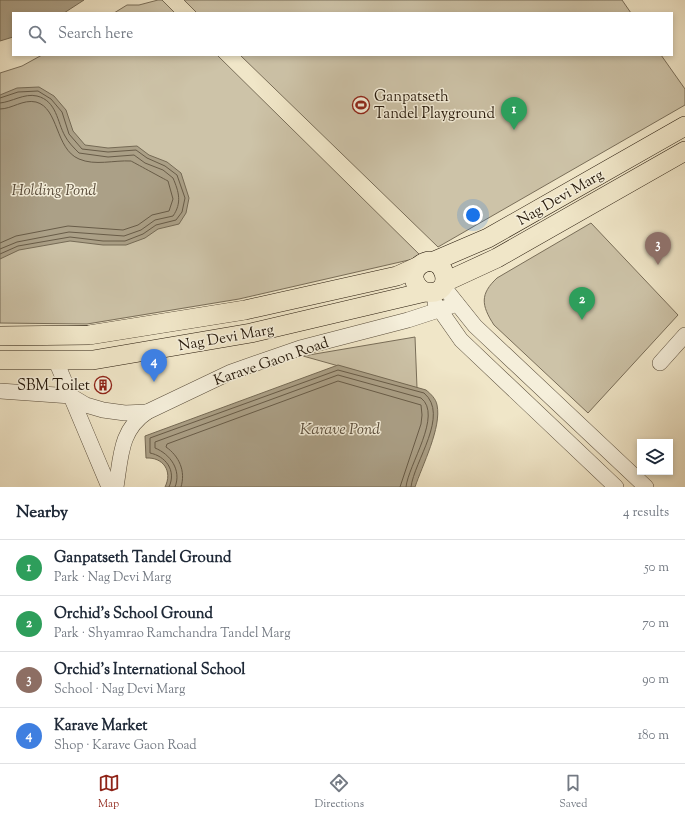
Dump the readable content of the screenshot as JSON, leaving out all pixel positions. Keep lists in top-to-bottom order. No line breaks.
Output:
{"streets":{"main road":["Nag Devi Marg"],"street":["Karave Gaon Road"]},"water":["Holding Pond","Karave Pond"],"places":{"sports":["Ganpatseth Tandel Playground"],"building":["SBM Toilet"]},"page":{"search":"Search here","pins":["1","3","2","4"],"heading":["Nearby","4 results"],"list":[{"mark":"1","name":"Ganpatseth Tandel Ground","note":"Park · Nag Devi Marg","value":"50 m"},{"mark":"2","name":"Orchid's School Ground","note":"Park · Shyamrao Ramchandra Tandel Marg","value":"70 m"},{"mark":"3","name":"Orchid's International School","note":"School · Nag Devi Marg","value":"90 m"},{"mark":"4","name":"Karave Market","note":"Shop · Karave Gaon Road","value":"180 m"}],"nav":["Map","Directions","Saved"]}}
